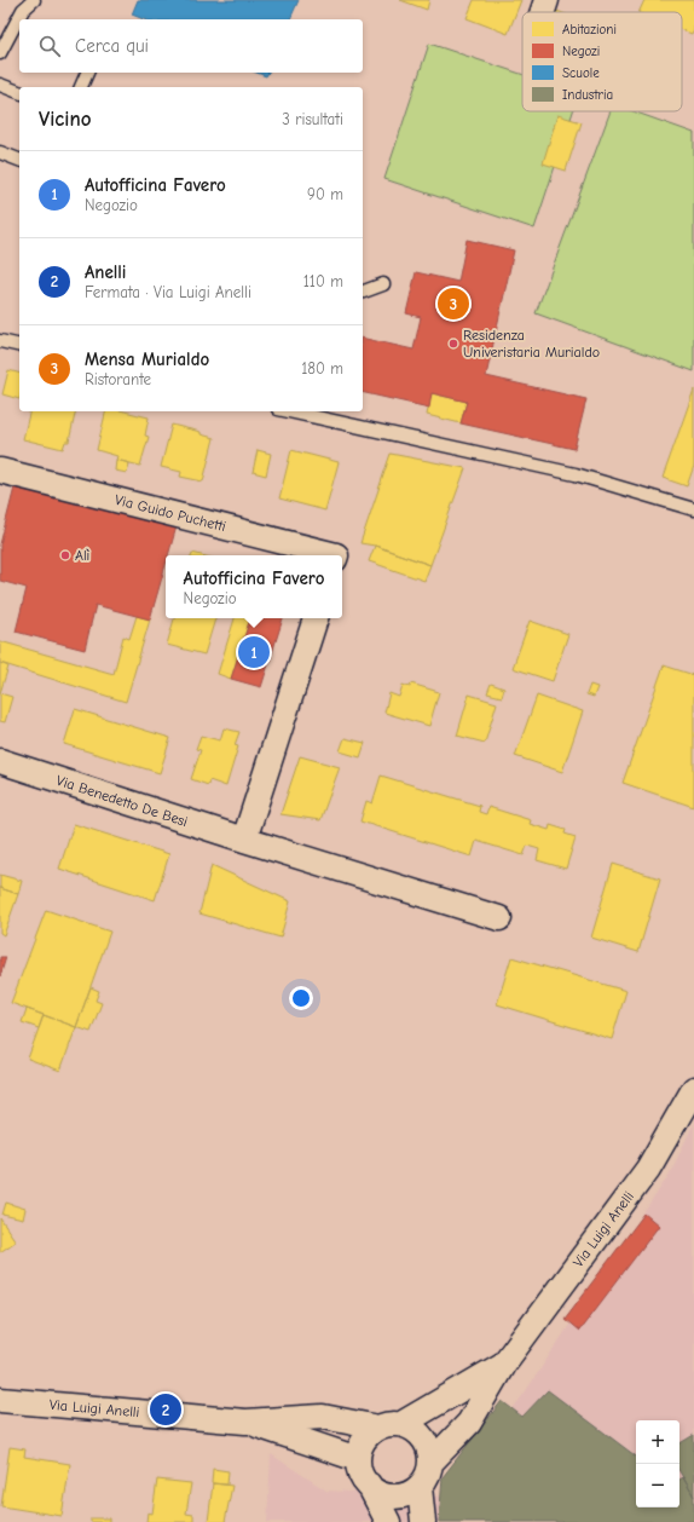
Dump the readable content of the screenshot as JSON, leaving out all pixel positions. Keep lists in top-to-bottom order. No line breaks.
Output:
{"streets":{"street":["Via Guido Puchetti","Via Benedetto De Besi","Via Luigi Anelli"]},"places":["Residenza Univeristaria Murialdo","Alì"],"legend":["Abitazioni","Negozi","Scuole","Industria"],"page":{"search":"Cerca qui","heading":["Vicino","3 risultati"],"list":[{"mark":"1","name":"Autofficina Favero","note":"Negozio","value":"90 m"},{"mark":"2","name":"Anelli","note":"Fermata · Via Luigi Anelli","value":"110 m"},{"mark":"3","name":"Mensa Murialdo","note":"Ristorante","value":"180 m"}],"pins":["3","1","2"],"popup":["Autofficina Favero","Negozio"],"map_buttons":["+","−"]}}
